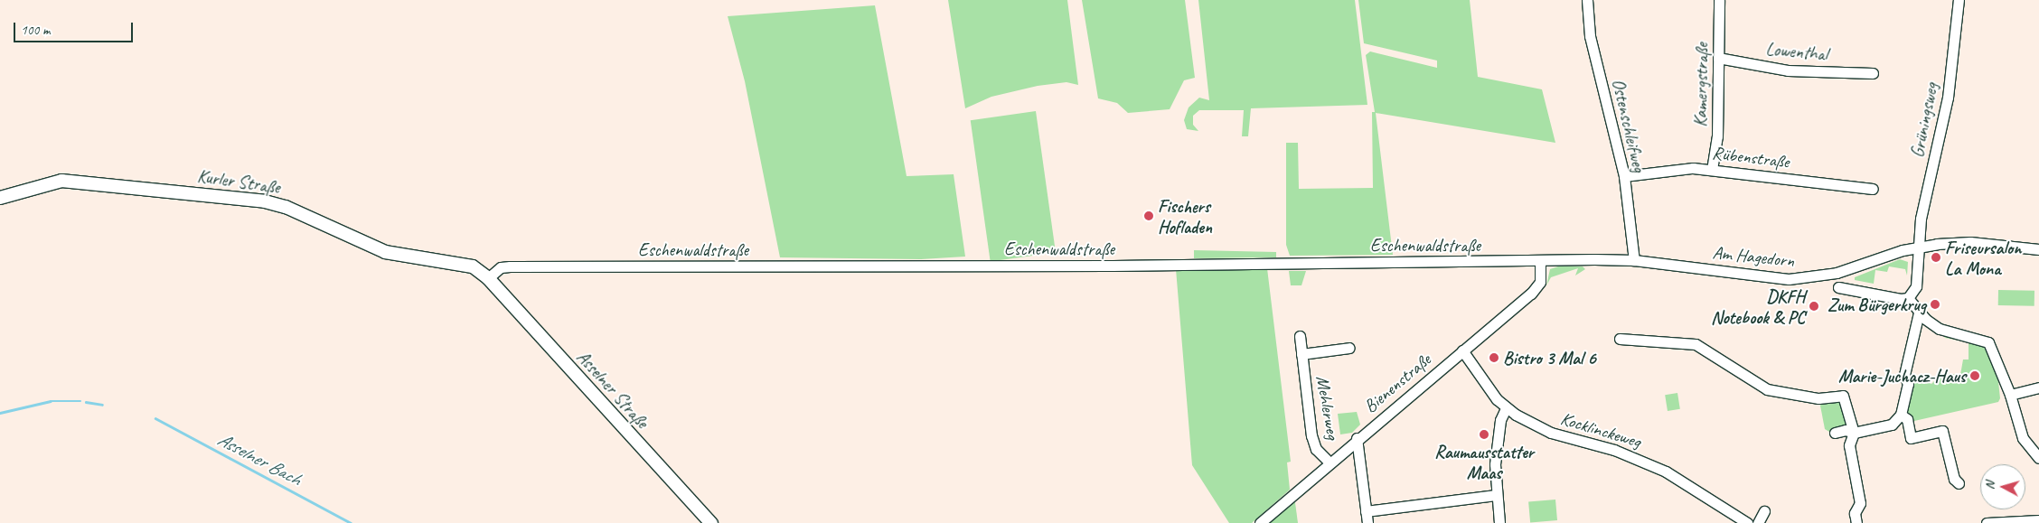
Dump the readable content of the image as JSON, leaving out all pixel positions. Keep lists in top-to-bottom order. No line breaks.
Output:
{"streets":{"main road":["Kurler Straße","Asselner Straße"],"street":["Lowenthal","Kamergstraße","Grüningsweg","Ostenschleifweg","Rübenstraße","Eschenwaldstraße","Am Hagedorn","Bienenstraße","Mehlerweg","Kocklinckeweg"]},"crossings":[["Lowenthal","Kamergstraße"],["Kamergstraße","Rübenstraße"],["Grüningsweg","Am Hagedorn"],["Ostenschleifweg","Rübenstraße"],["Ostenschleifweg","Eschenwaldstraße"],["Ostenschleifweg","Am Hagedorn"],["Kurler Straße","Eschenwaldstraße"],["Kurler Straße","Asselner Straße"],["Eschenwaldstraße","Am Hagedorn"],["Eschenwaldstraße","Bienenstraße"],["Eschenwaldstraße","Asselner Straße"],["Bienenstraße","Mehlerweg"],["Bienenstraße","Kocklinckeweg"]],"water":["Asselner Bach"],"places":["Fischers Hofladen","Friseursalon La Mona","Zum Bürgerkrug","DKFH Notebook & PC","Bistro 3 Mal 6","Marie-Juchacz-Haus","Raumausstatter Maas"],"scale_bar":"100 m","north":"left"}
